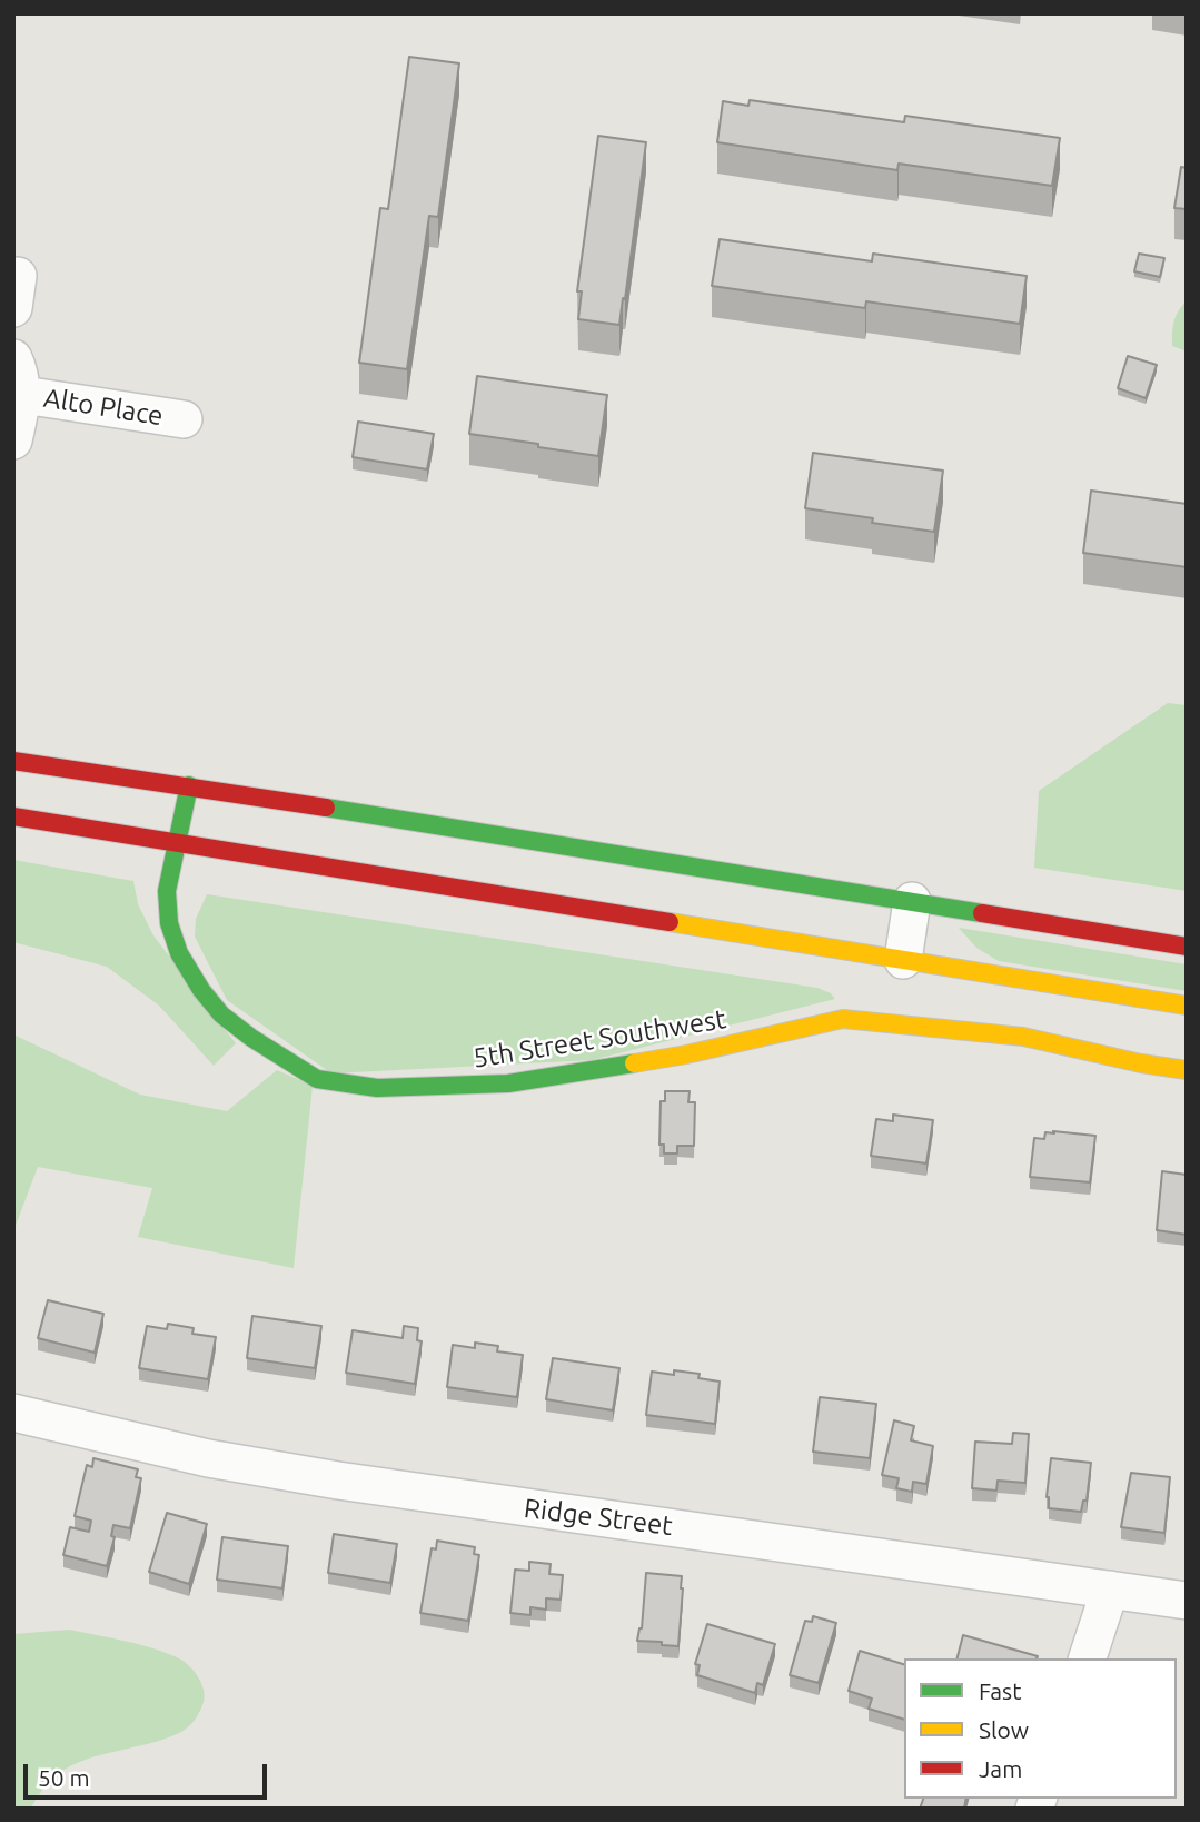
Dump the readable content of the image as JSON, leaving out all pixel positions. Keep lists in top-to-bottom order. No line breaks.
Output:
{"streets":{"main road":["5th Street Southwest"],"street":["Alto Place","Ridge Street"]},"legend":["Fast","Slow","Jam"],"scale_bar":"50 m"}
